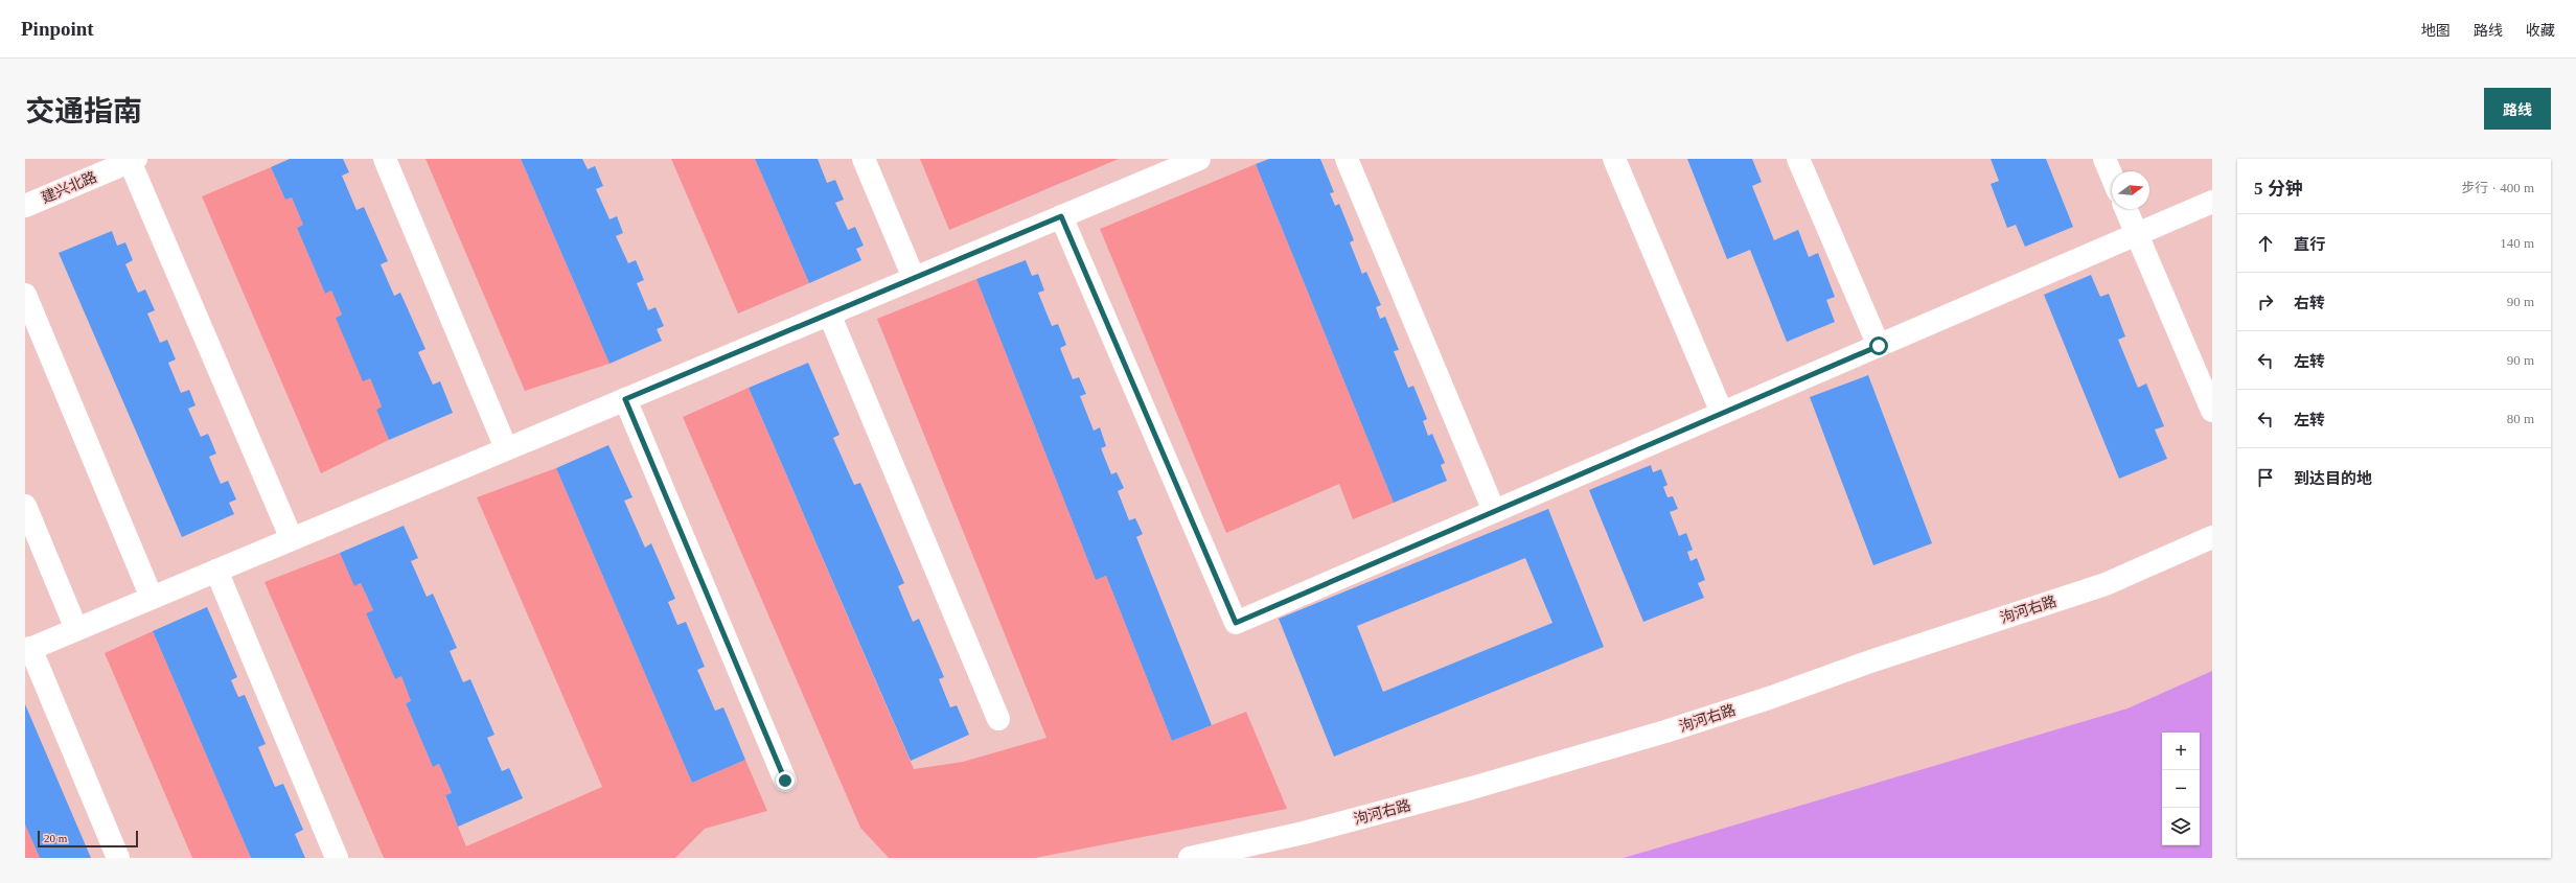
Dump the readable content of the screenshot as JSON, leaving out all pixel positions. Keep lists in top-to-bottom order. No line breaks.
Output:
{"streets":{"street":["建兴北路","泃河右路"]},"scale_bar":"20 m","north":"right","page":{"header":"Pinpoint","nav":["地图","路线","收藏"],"title":"交通指南","buttons":"路线","heading":["5 分钟","步行 · 400 m"],"list":[["直行","140 m"],["右转","90 m"],["左转","90 m"],["左转","80 m"],"到达目的地"],"map_buttons":["+","−"],"scale":"20 m"}}
